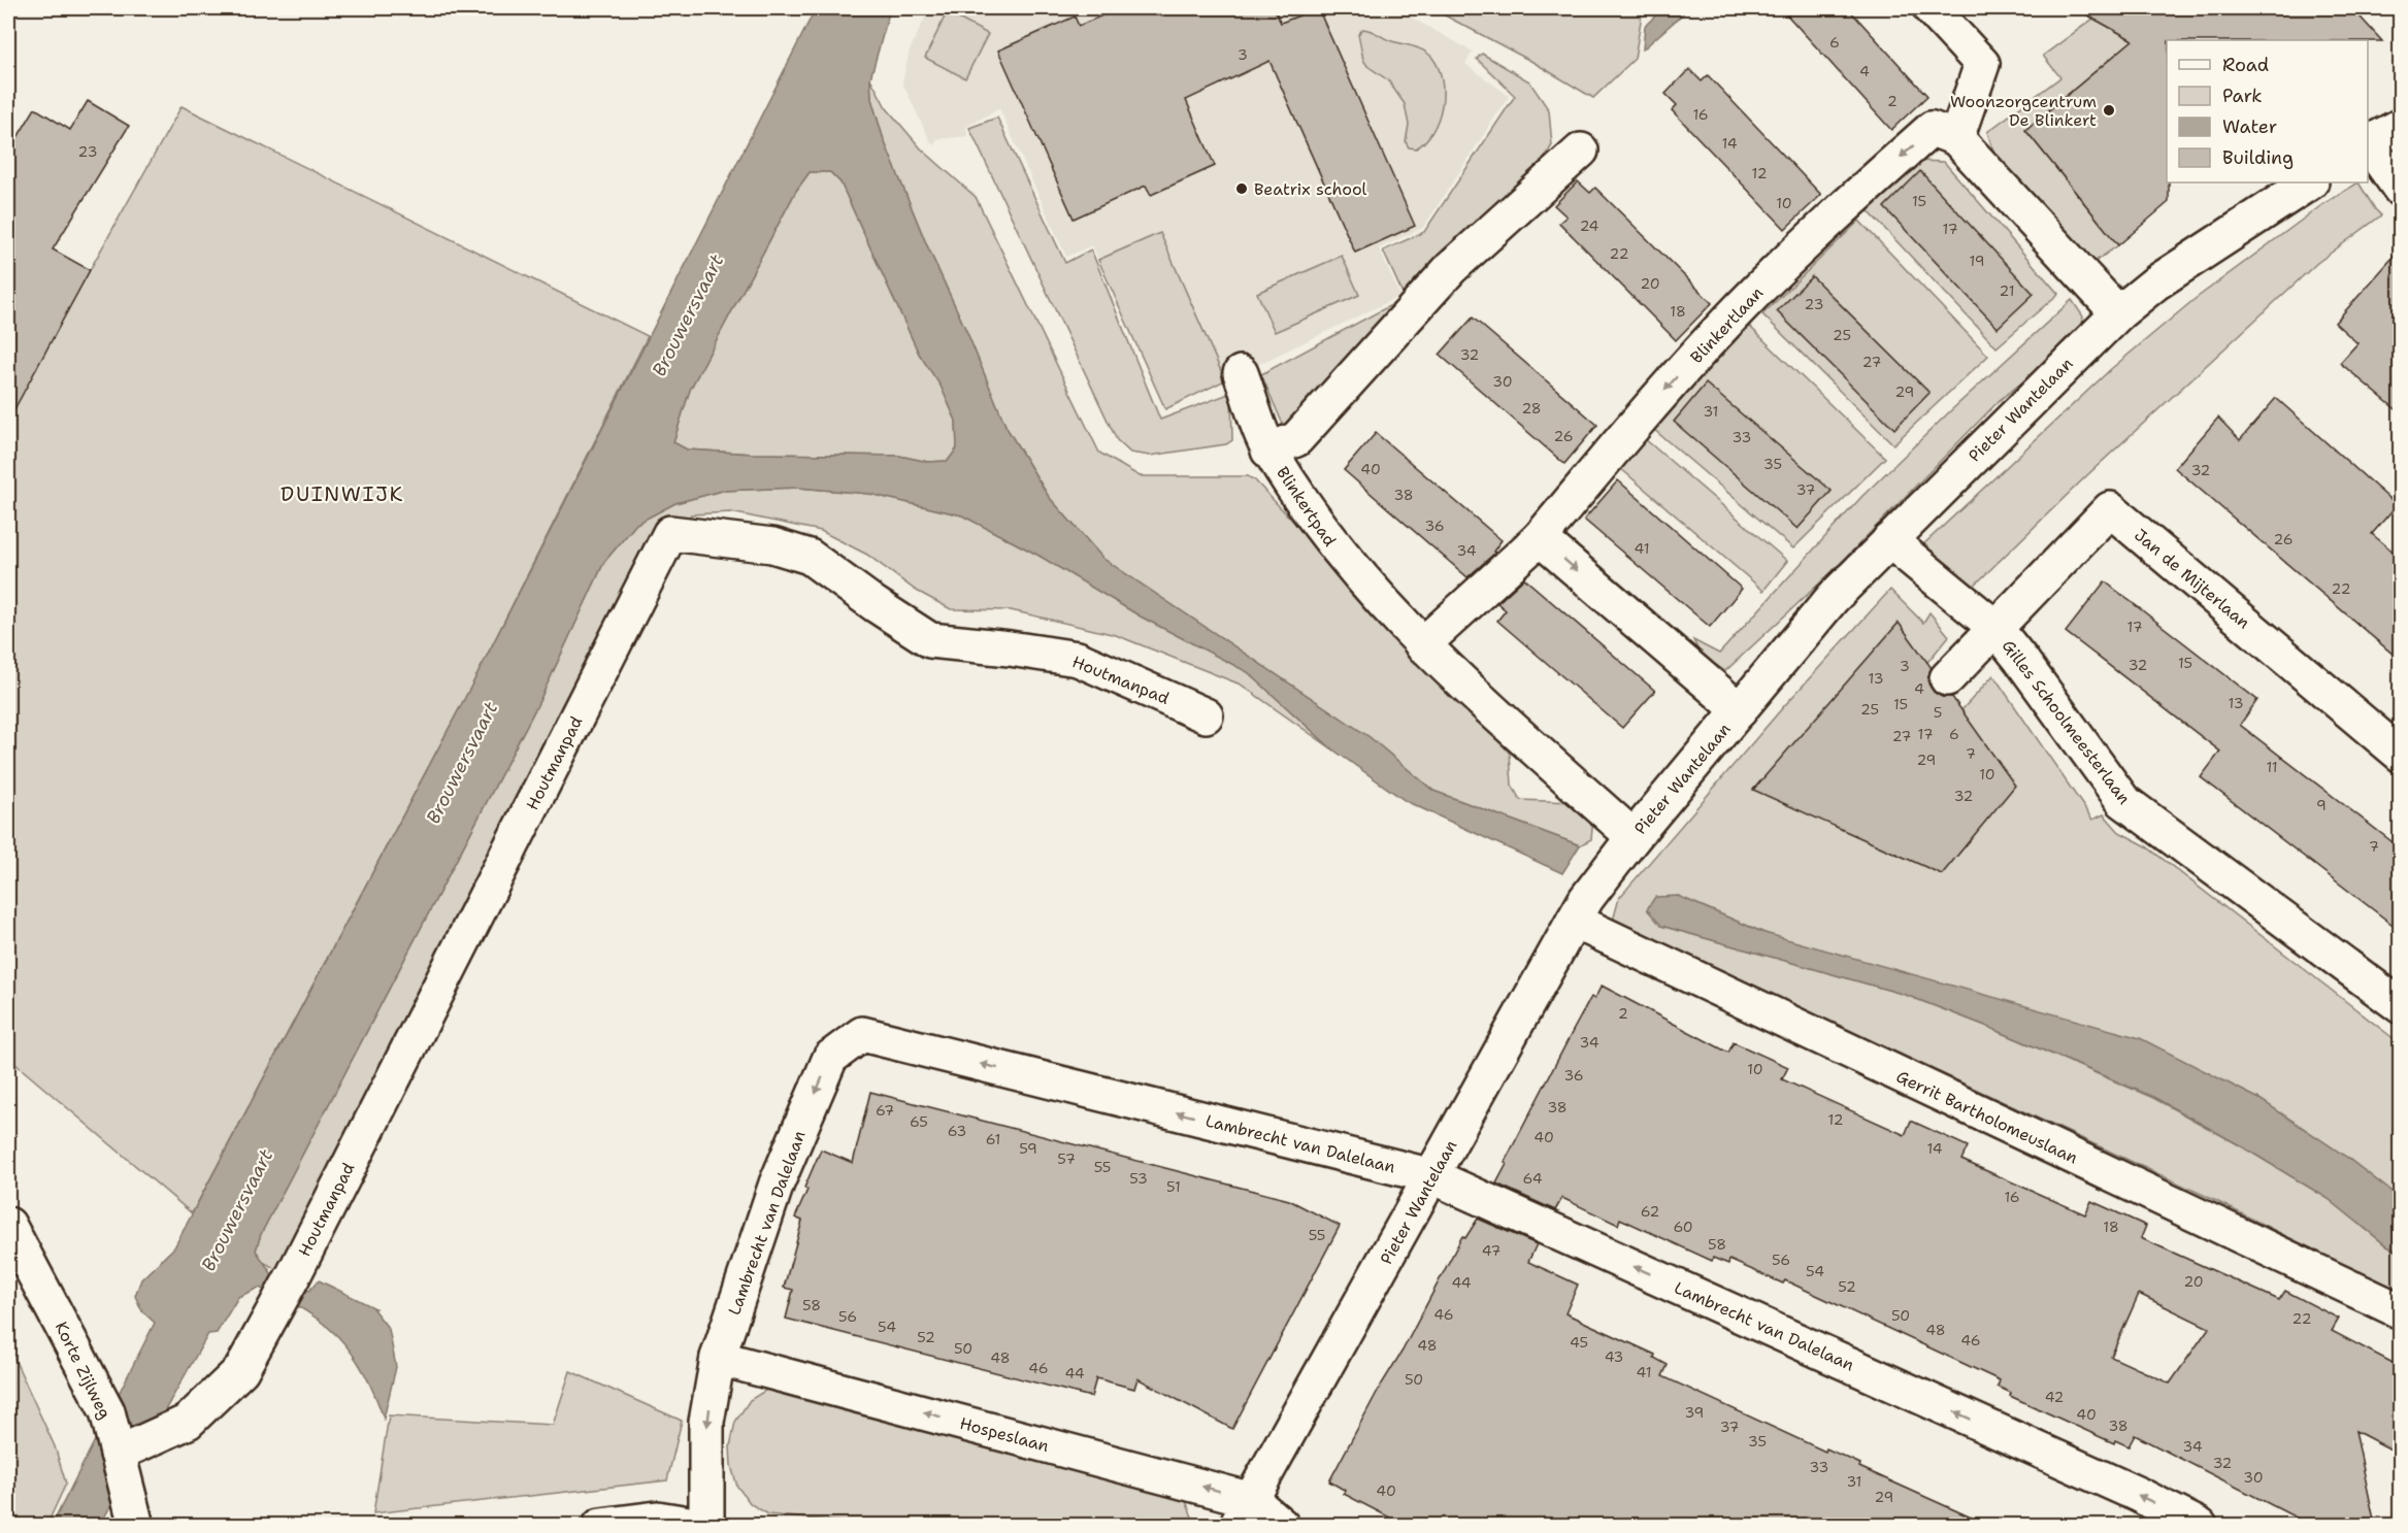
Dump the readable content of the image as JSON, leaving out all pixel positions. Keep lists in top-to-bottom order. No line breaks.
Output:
{"streets":{"street":["Blinkertlaan","Pieter Wantelaan","Blinkertpad","Jan de Mijterlaan","Houtmanpad","Gilles Schoolmeesterlaan","Gerrit Bartholomeuslaan","Lambrecht van Dalelaan","Korte Zijlweg","Hospeslaan"]},"crossings":[["Pieter Wantelaan","Blinkertpad"],["Pieter Wantelaan","Gilles Schoolmeesterlaan"],["Pieter Wantelaan","Gerrit Bartholomeuslaan"],["Pieter Wantelaan","Lambrecht van Dalelaan"],["Pieter Wantelaan","Hospeslaan"],["Jan de Mijterlaan","Gilles Schoolmeesterlaan"],["Houtmanpad","Korte Zijlweg"],["Lambrecht van Dalelaan","Hospeslaan"]],"one_way":["Blinkertlaan","Hospeslaan"],"districts":["DUINWIJK"],"water":["Brouwersvaart"],"places":["Woonzorgcentrum De Blinkert","Beatrix school"],"house_numbers":["6","3","4","2","16","14","23","12","15","10","24","17","22","19","20","21","23","18","25","32","27","30","29","28","31","26","33","35","40","32","37","38","36","26","41","34","22","17","15","32","3","13","4","13","15","25","5","17","6","27","7","29","11","10","32","9","7","2","34","10","36","38","67","12","65","63","40","61","59","14","57","55","53","64","51","16","62","60","18","55","58","47","56","54","20","44","52","58","46","50","56","22","54","48","52","46","45","48","50","43","48","46","41","44","50","42","39","40","38","37","35","34","32","33","30","31","40","29"],"legend":["Road","Park","Water","Building"]}
